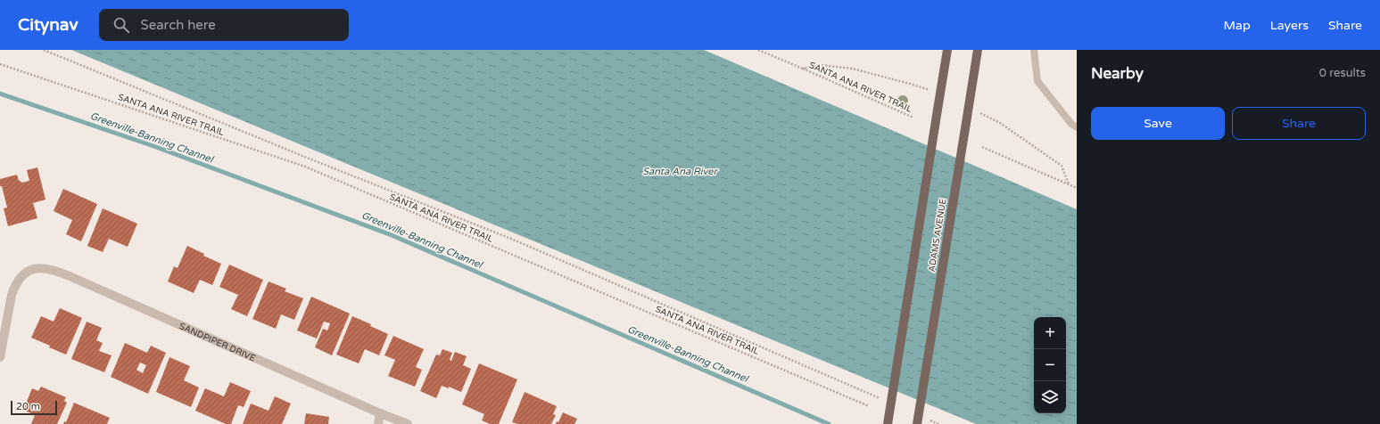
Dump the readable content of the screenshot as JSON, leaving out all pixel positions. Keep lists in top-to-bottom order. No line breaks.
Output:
{"streets":{"main road":["ADAMS AVENUE"],"street":["SANDPIPER DRIVE"],"path":["SANTA ANA RIVER TRAIL"]},"crossings":[["SANTA ANA RIVER TRAIL","ADAMS AVENUE"]],"water":["Greenville-Banning Channel","Santa Ana River"],"scale_bar":"20 m","page":{"header":"Citynav","search":"Search here","nav":["Map","Layers","Share"],"heading":["Nearby","0 results"],"buttons":["Save","Share"],"map_buttons":["+","−"],"scale":"20 m"}}
